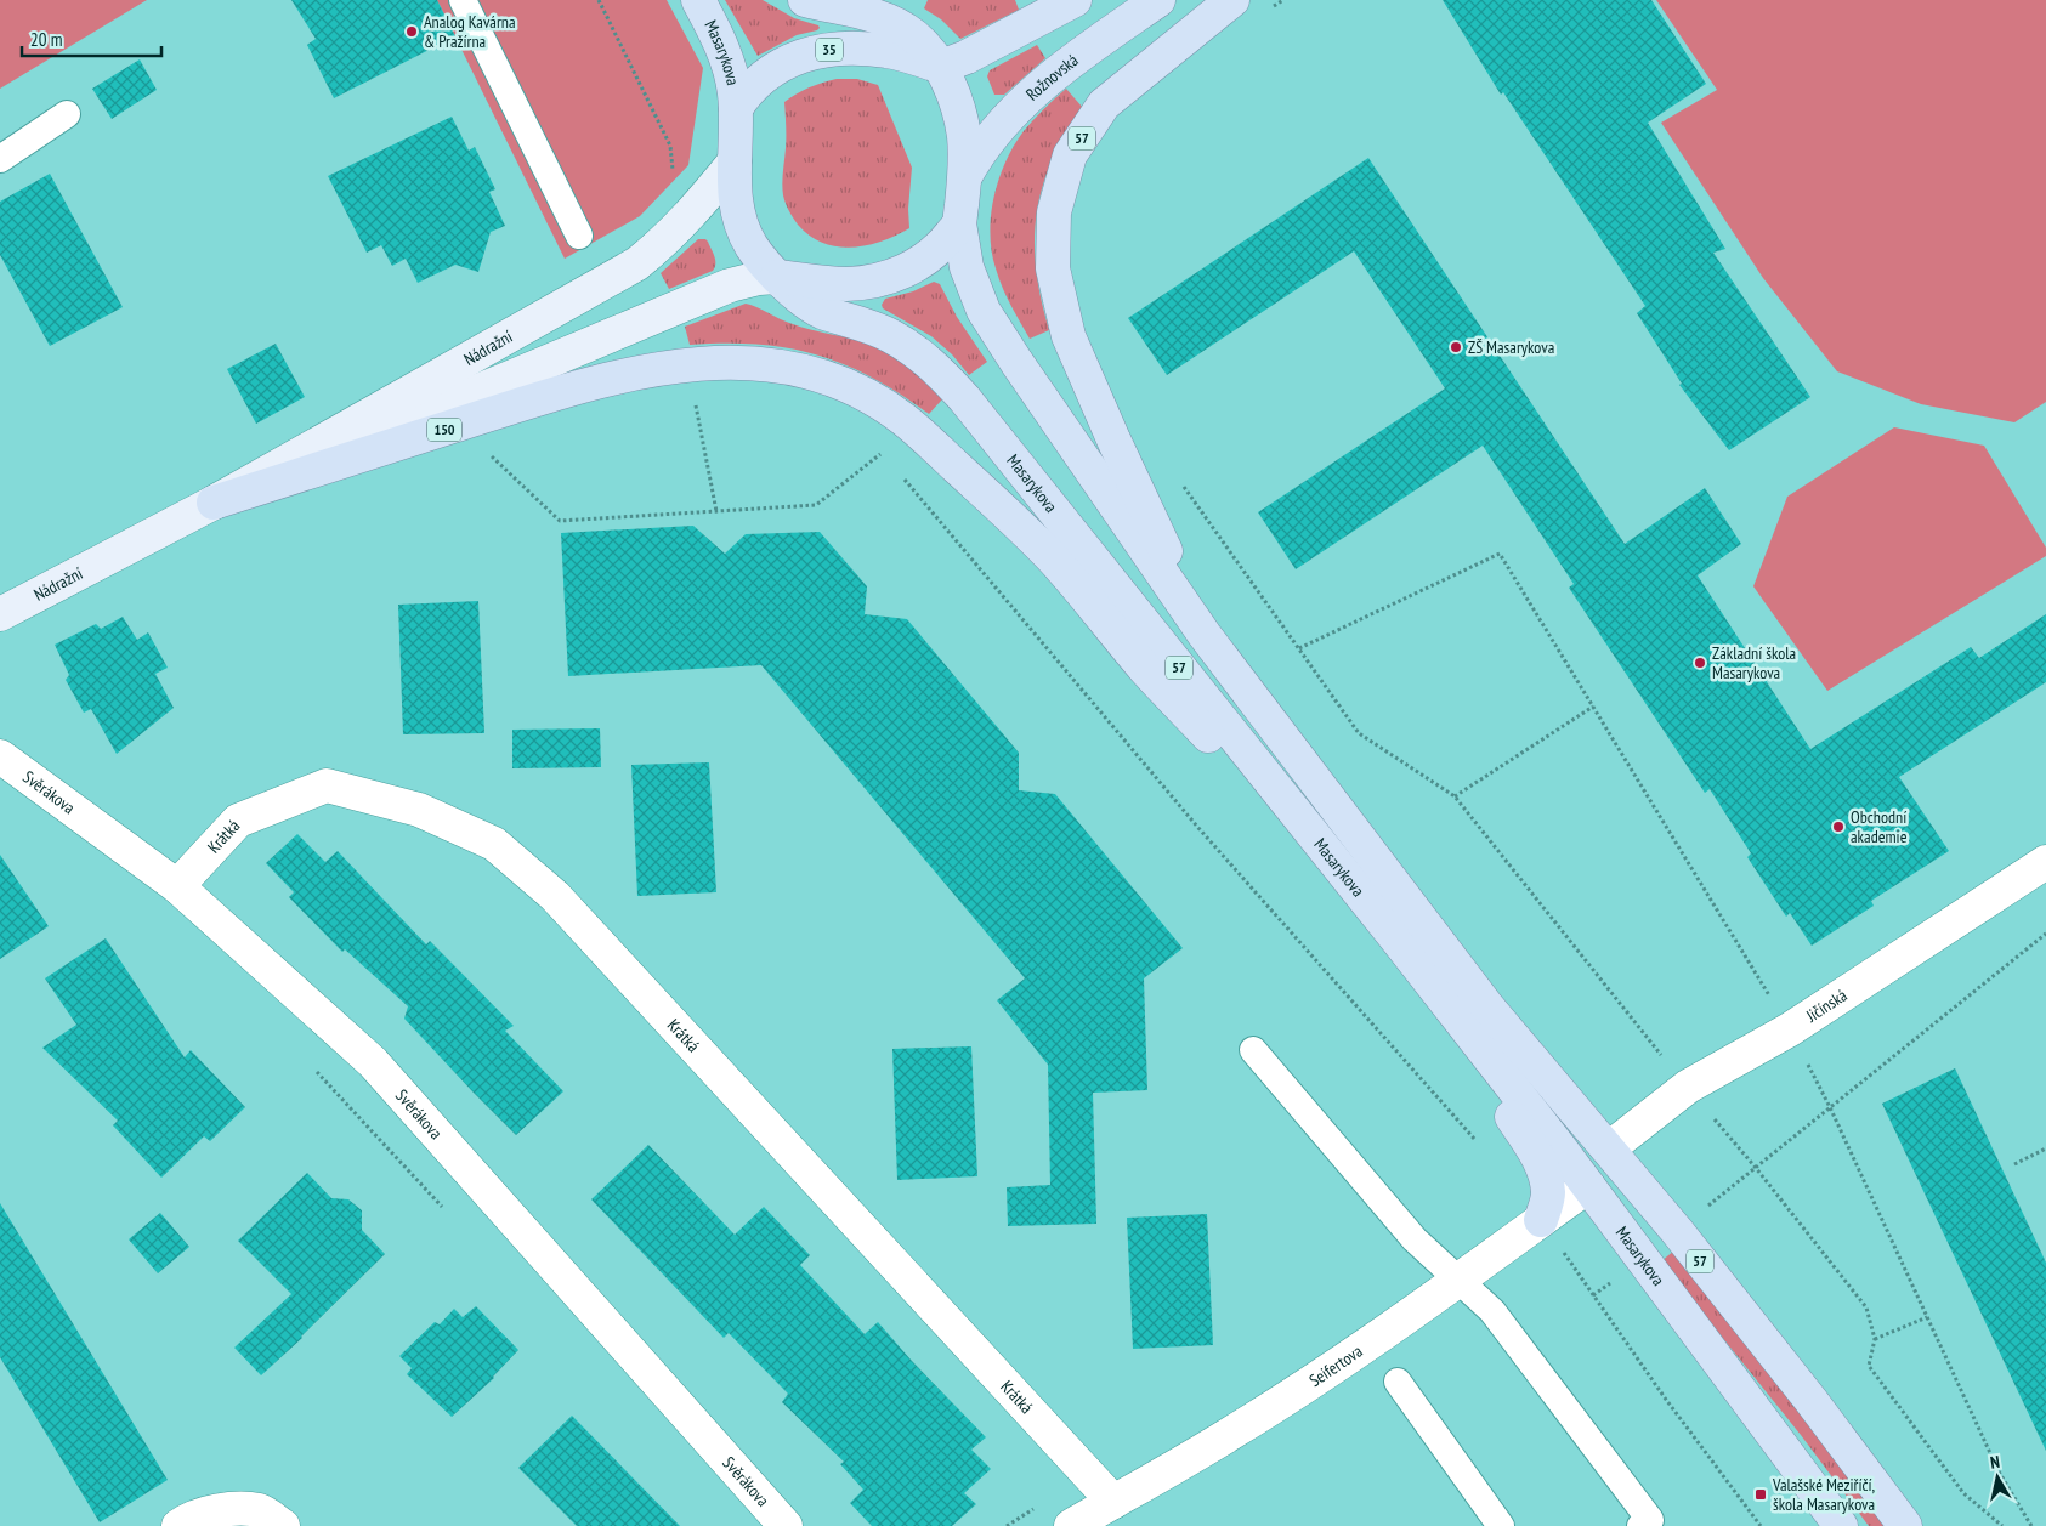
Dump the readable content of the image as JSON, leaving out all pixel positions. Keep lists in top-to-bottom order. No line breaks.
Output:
{"streets":{"main road":["35","Masarykova","Rožnovská","57","Nádražní","150"],"street":["Svěrákova","Krátká","Jičínská","Seifertova"]},"crossings":[["35","Masarykova"],["Masarykova","Rožnovská"],["Masarykova","57"],["Masarykova","Nádražní"],["Masarykova","150"],["Masarykova","Jičínská"],["Masarykova","Seifertova"],["57","150"],["57","Seifertova"],["Nádražní","150"],["Svěrákova","Krátká"],["Krátká","Seifertova"]],"places":{"other":["Analog Kavárna & Pražírna","ZŠ Masarykova","Základní škola Masarykova","Obchodní akademie"],"transit":["Valašské Meziříčí, škola Masarykova"]},"scale_bar":"20 m","north":"top"}
